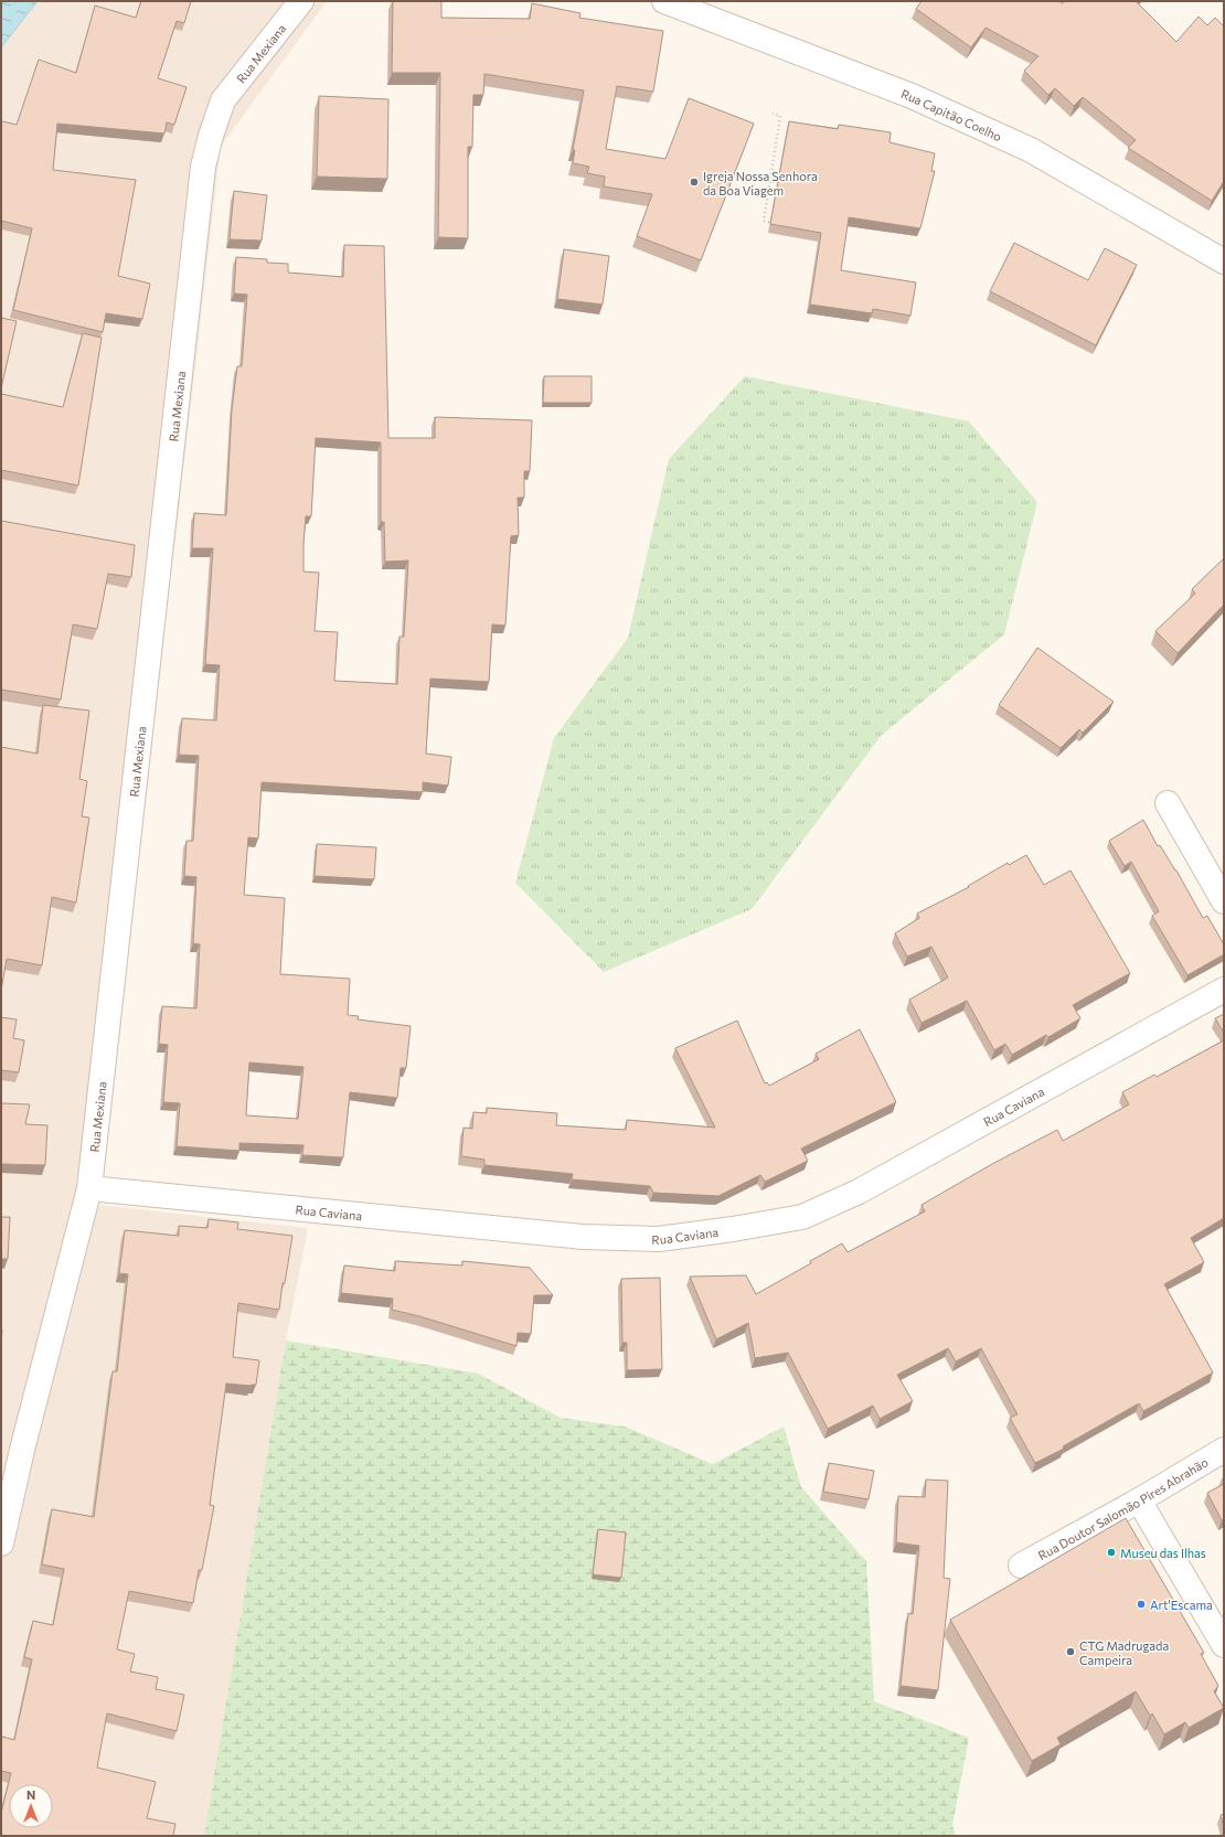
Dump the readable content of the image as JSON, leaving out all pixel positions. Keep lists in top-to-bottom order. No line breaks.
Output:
{"streets":{"street":["Rua Mexiana","Rua Capitão Coelho","Rua Caviana","Rua Doutor Salomão Pires Abrahão"]},"crossings":[["Rua Mexiana","Rua Caviana"]],"places":["Igreja Nossa Senhora da Boa Viagem","Museu das Ilhas","Art'Escama","CTG Madrugada Campeira"],"north":"top"}
